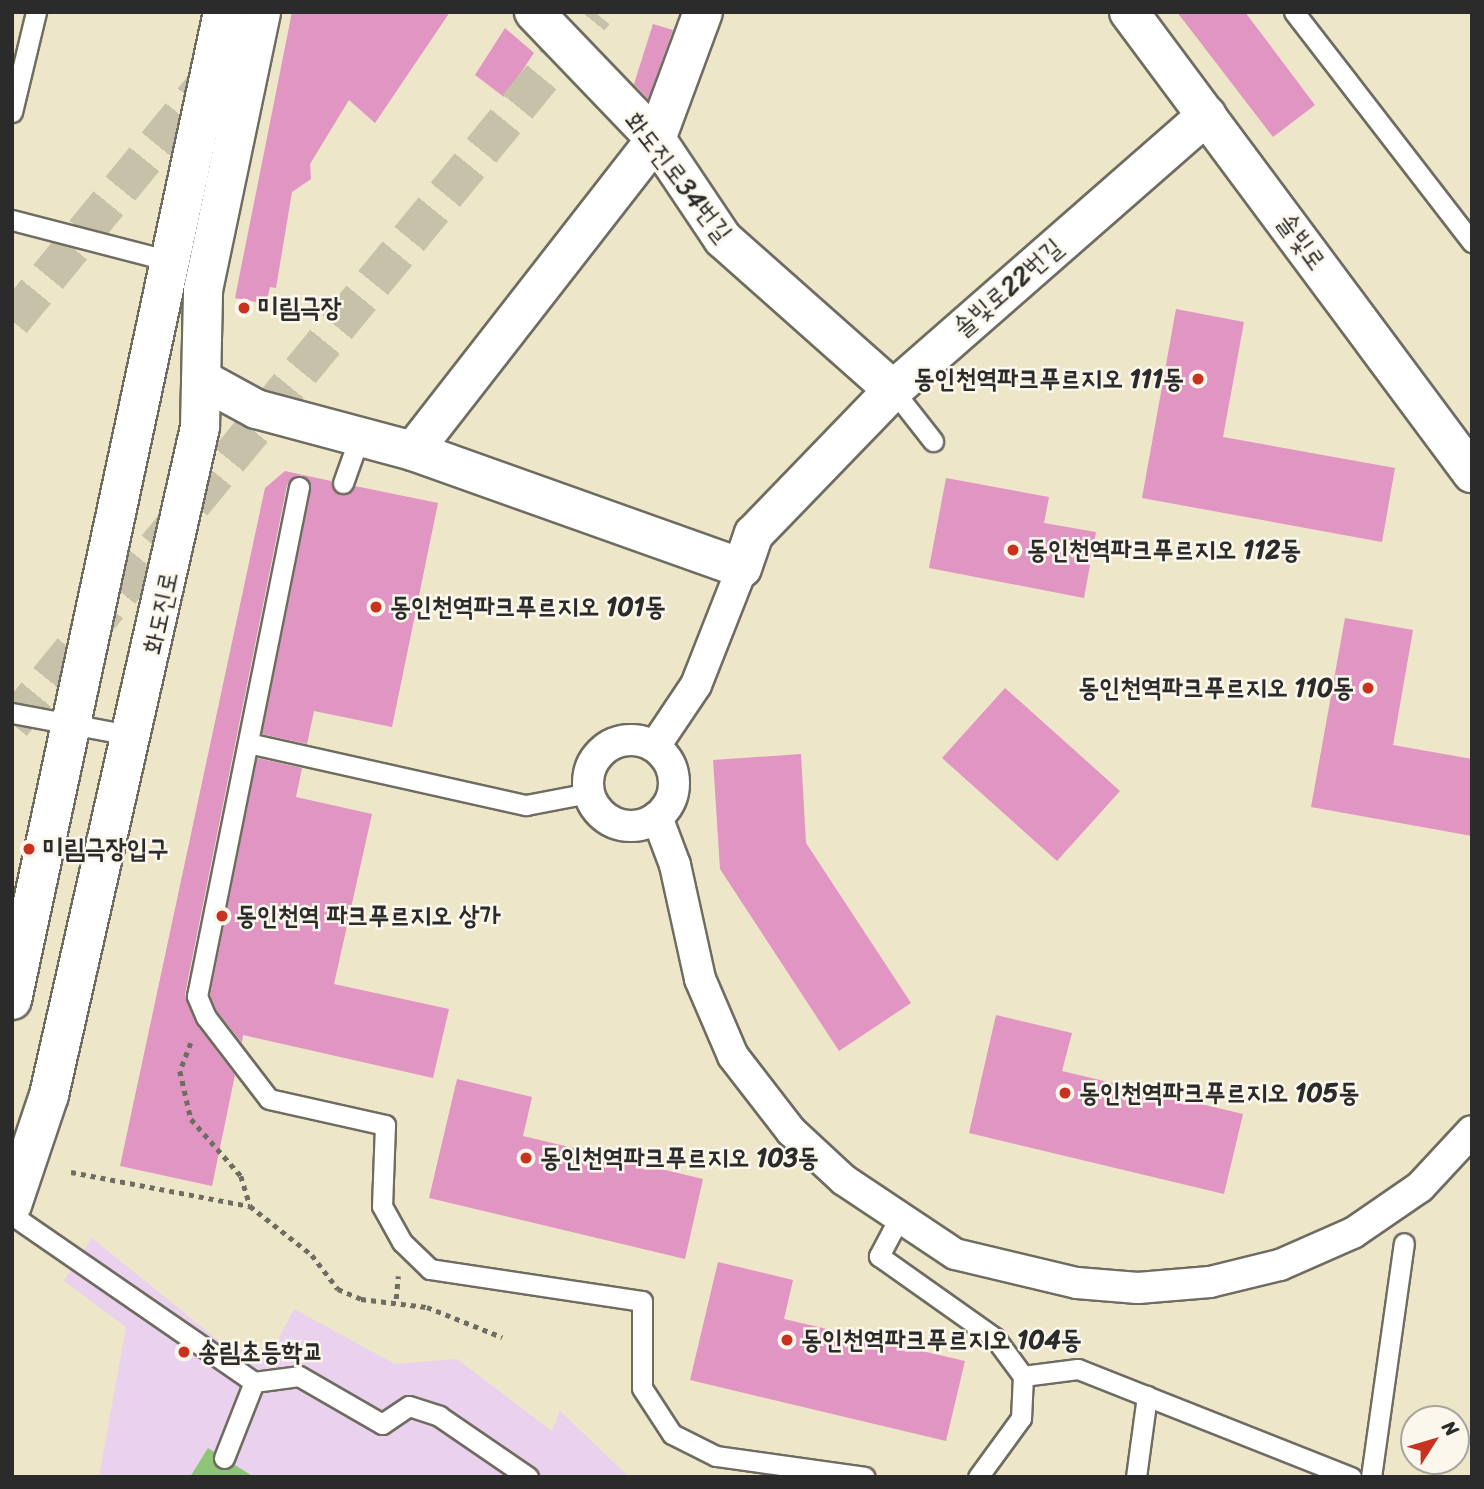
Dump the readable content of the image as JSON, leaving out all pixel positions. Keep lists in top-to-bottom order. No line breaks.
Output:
{"streets":{"street":["화도진로34번길","솔빛로","솔빛로22번길","화도진로"]},"crossings":[["화도진로34번길","솔빛로22번길"],["솔빛로","솔빛로22번길"]],"places":["미림극장","동인천역파크푸르지오 111동","동인천역파크푸르지오 112동","동인천역파크푸르지오 101동","동인천역파크푸르지오 110동","미림극장입구","동인천역 파크푸르지오 상가","동인천역파크푸르지오 105동","동인천역파크푸르지오 103동","동인천역파크푸르지오 104동","송림초등학교"],"north":"top right"}
